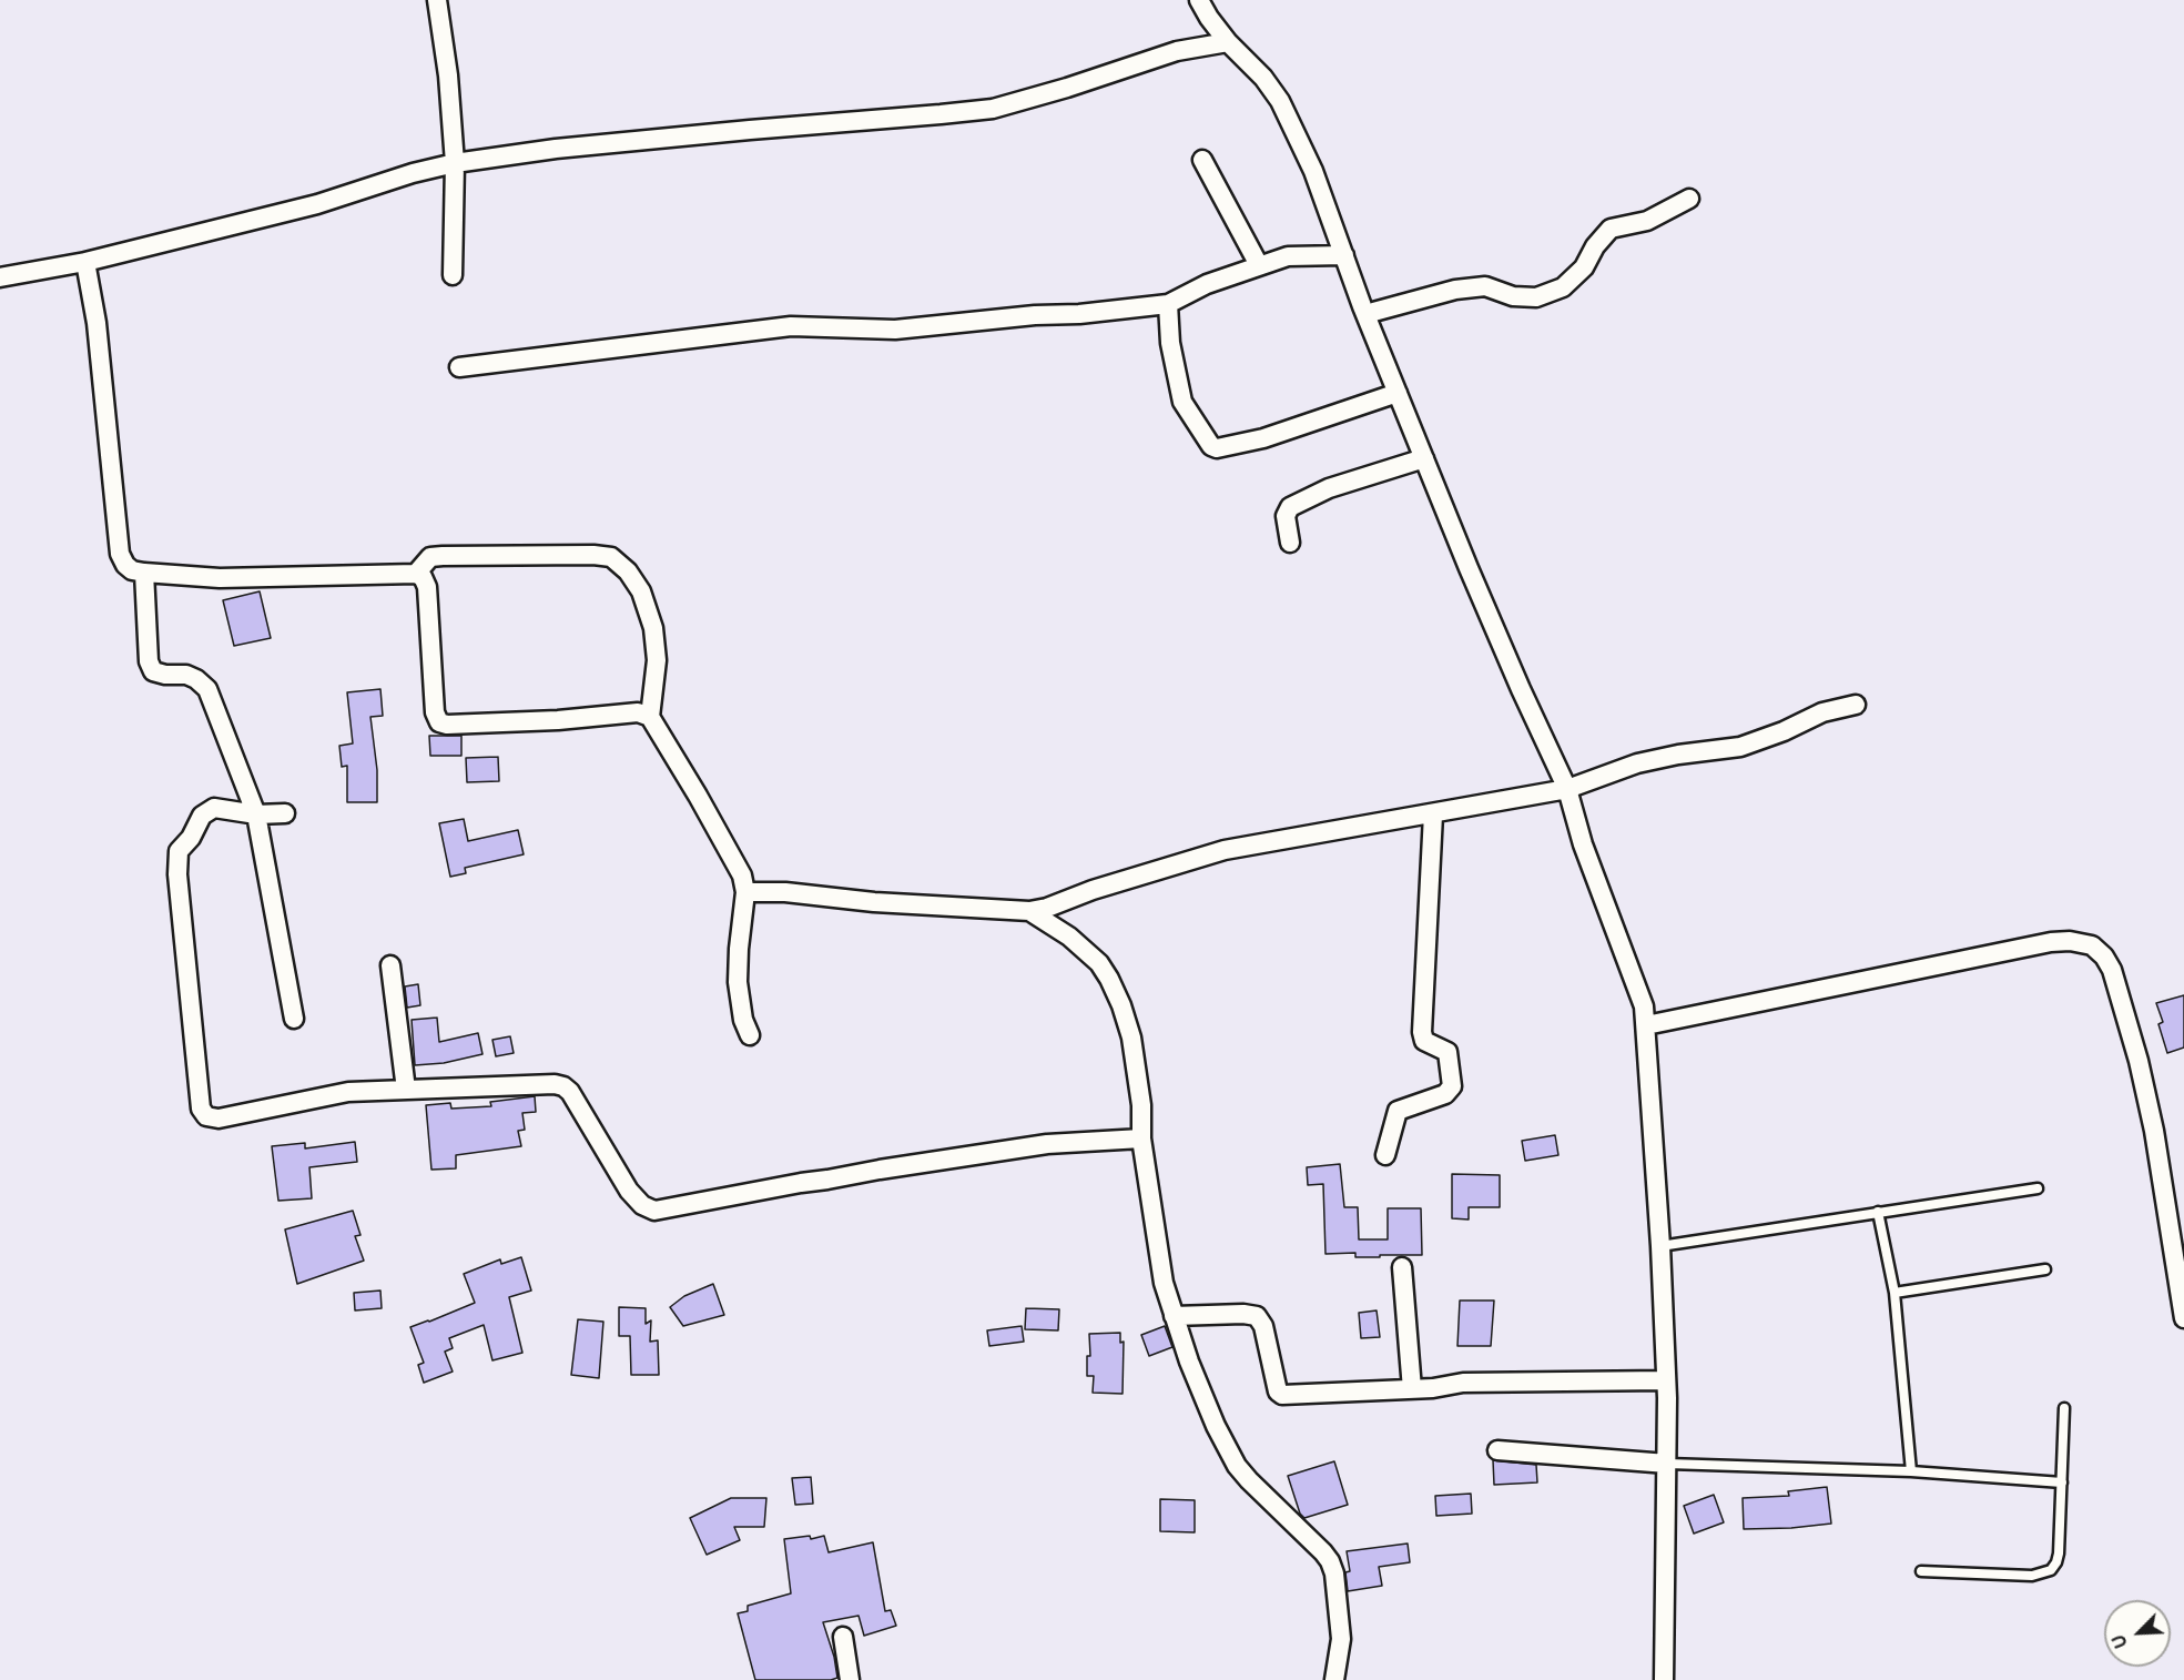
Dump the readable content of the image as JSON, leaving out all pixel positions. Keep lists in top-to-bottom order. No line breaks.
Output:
{"north":"bottom left"}
